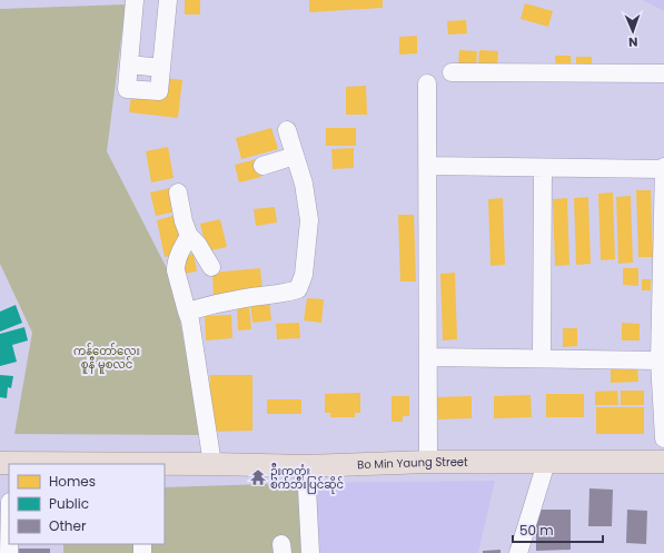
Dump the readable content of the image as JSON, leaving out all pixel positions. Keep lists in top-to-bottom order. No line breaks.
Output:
{"streets":{"main road":["Bo Min Yaung Street"]},"parks":["ကန်တော်လေး စူနီ မူစလင်"],"places":{"temple":["ဦးကတုံး စက်ဘီးပြင်ဆိုင်"]},"legend":["Homes","Public","Other"],"scale_bar":"50 m","north":"bottom"}
